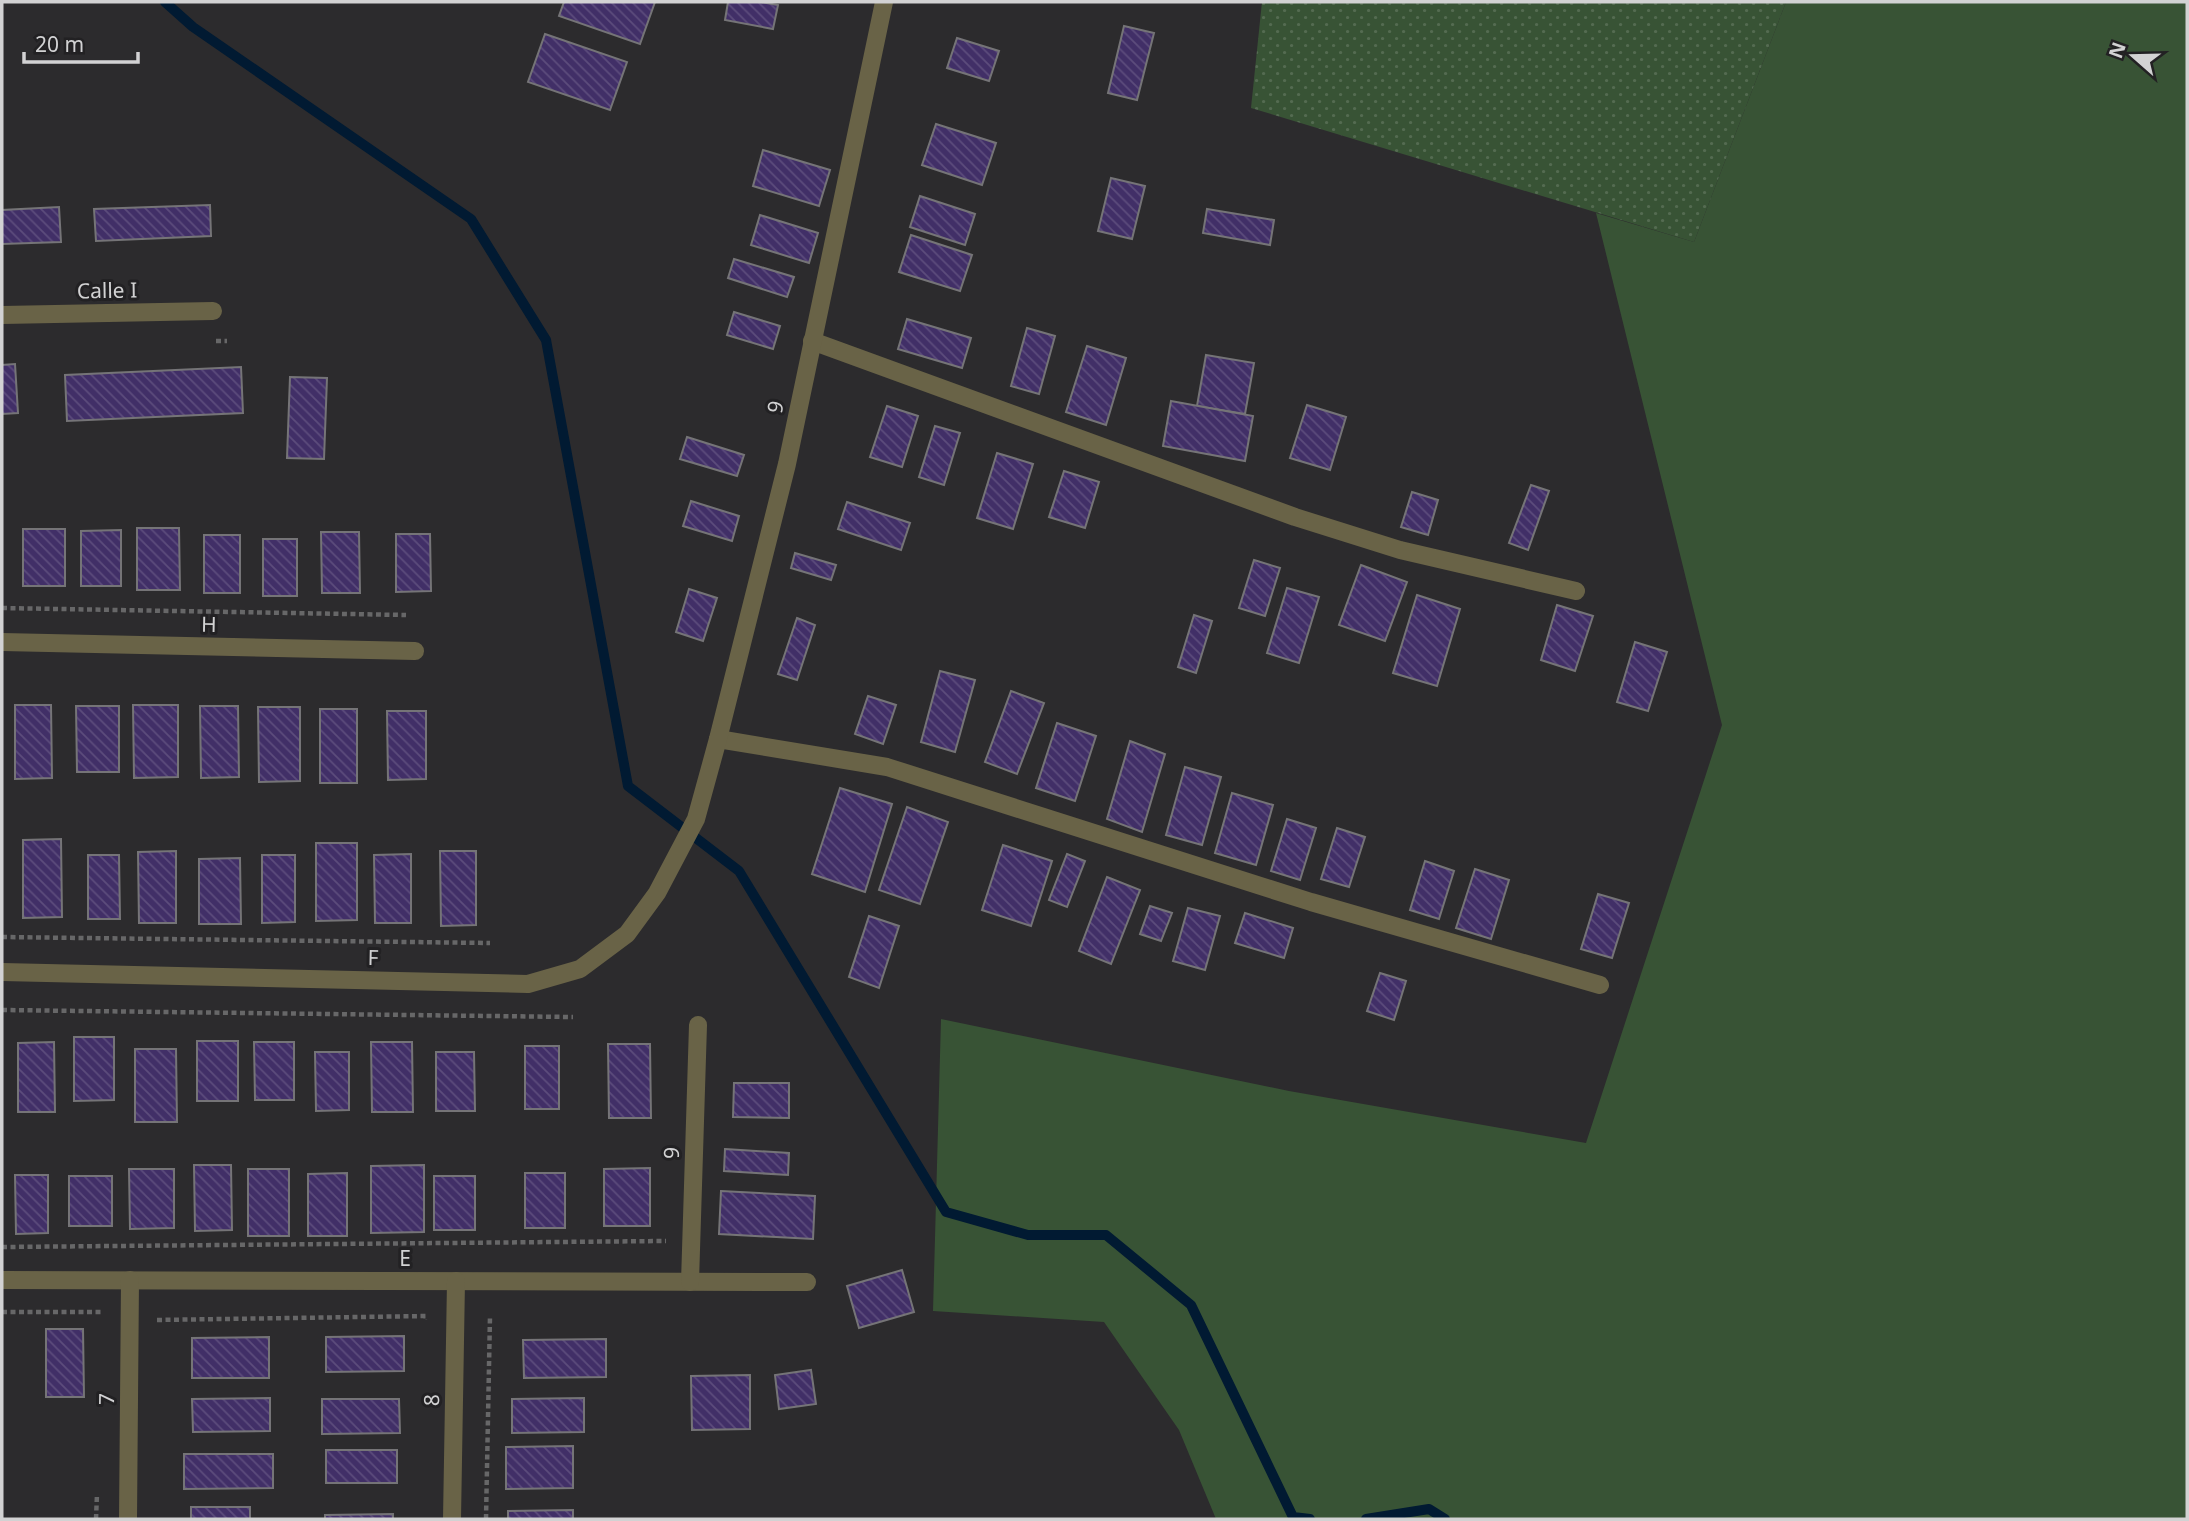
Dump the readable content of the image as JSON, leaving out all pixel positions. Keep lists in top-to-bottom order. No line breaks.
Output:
{"streets":{"street":["Calle I","9","H","F","E","7","8"]},"crossings":[["9","F"],["9","E"],["E","7"],["E","8"]],"scale_bar":"20 m","north":"left"}
